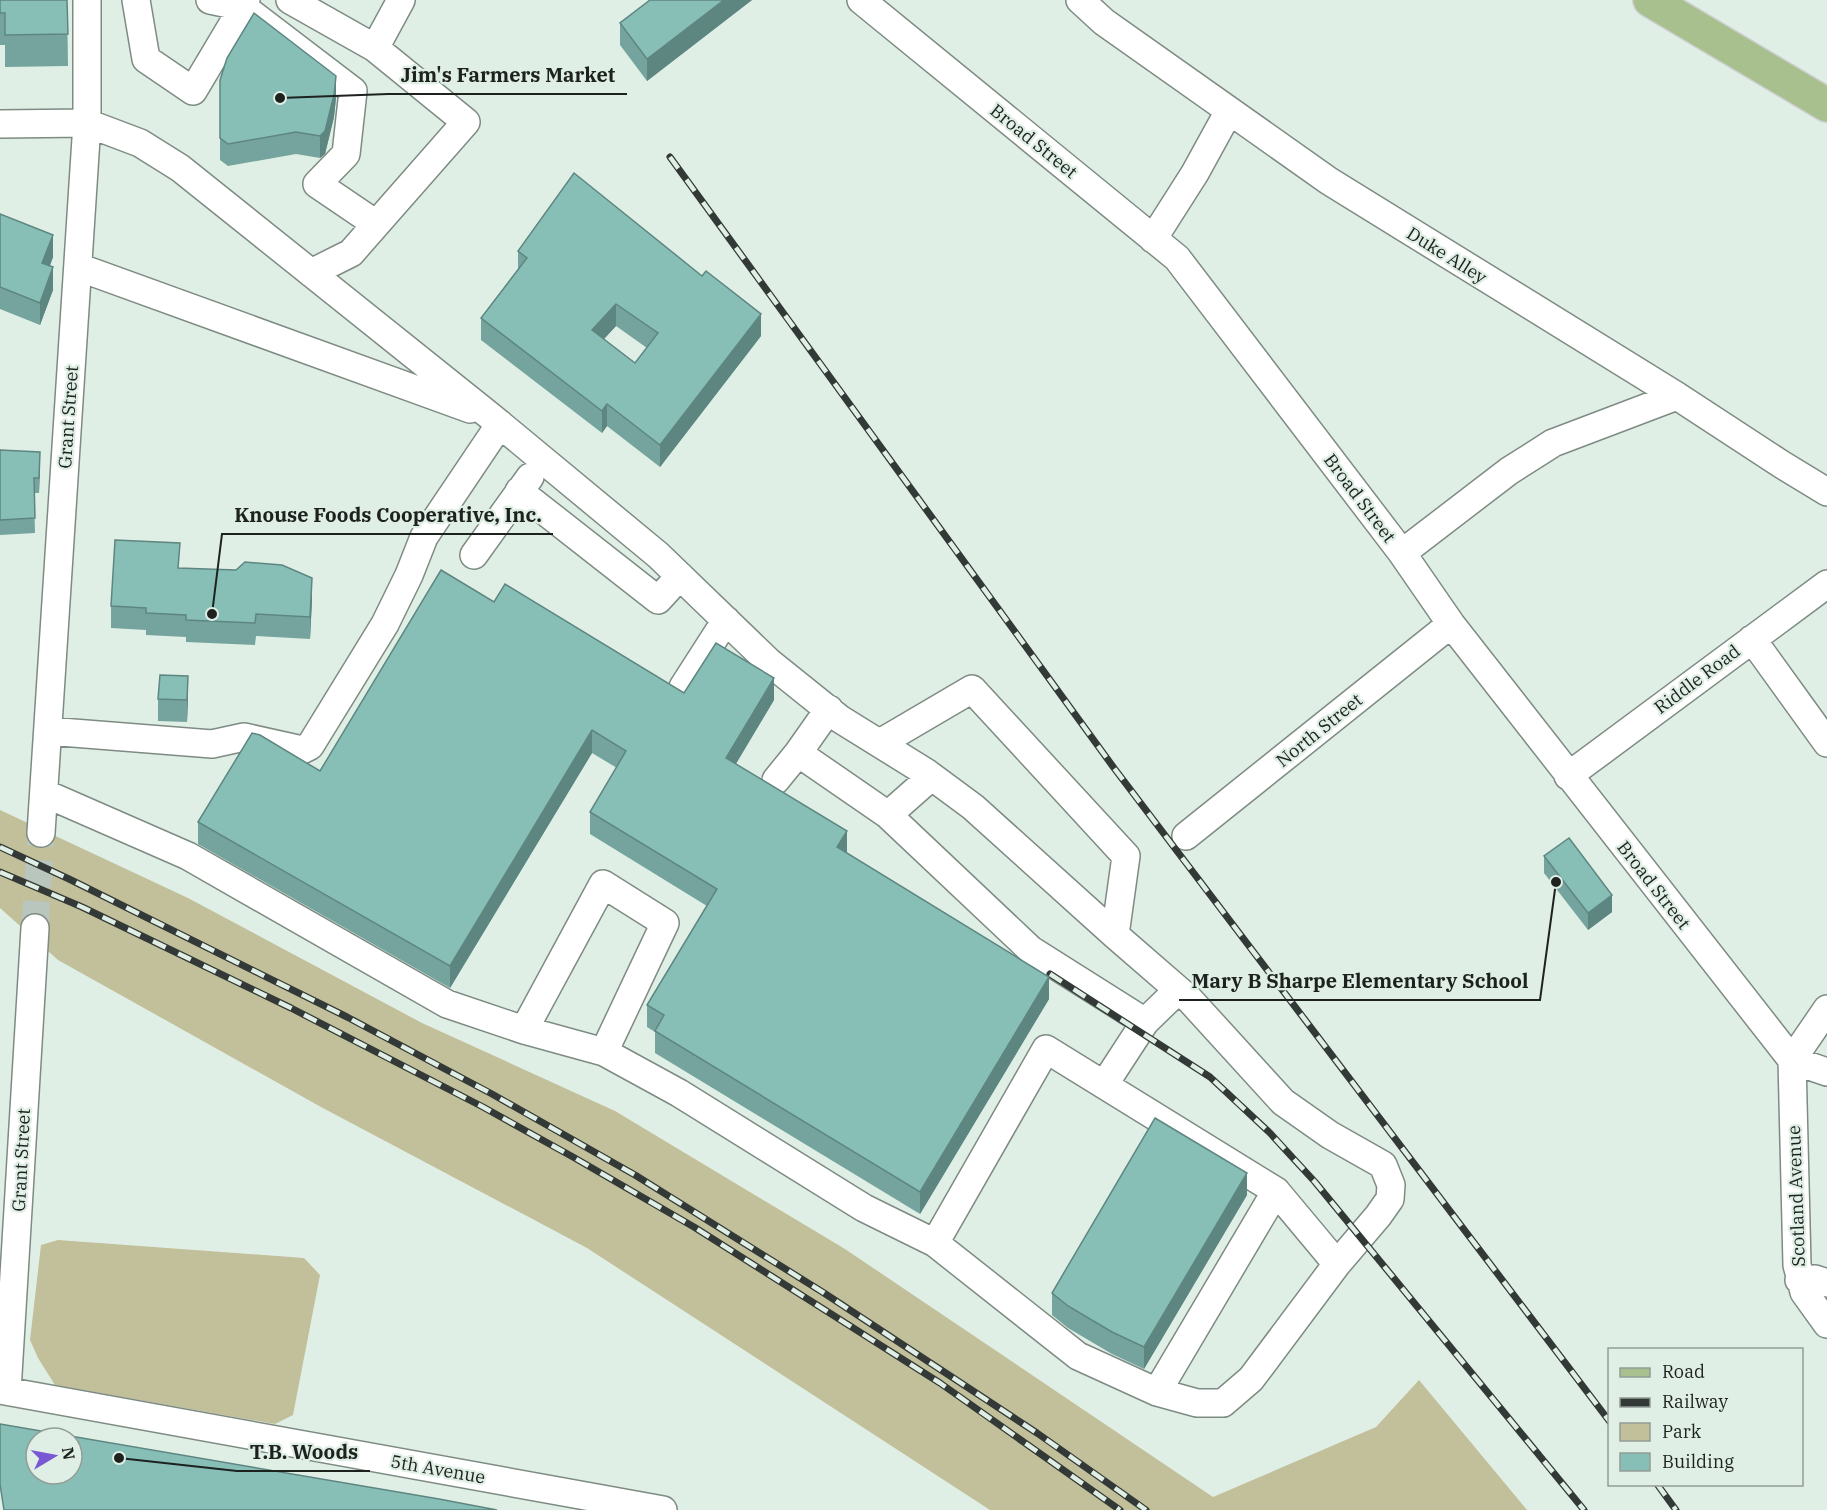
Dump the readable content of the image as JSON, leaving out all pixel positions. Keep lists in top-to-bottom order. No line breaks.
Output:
{"streets":{"street":["Broad Street","Duke Alley","Grant Street","Riddle Road","North Street","Scotland Avenue","5th Avenue"]},"crossings":[["Broad Street","Riddle Road"],["Broad Street","North Street"],["Broad Street","Scotland Avenue"],["Grant Street","5th Avenue"]],"places":["Jim's Farmers Market","Knouse Foods Cooperative, Inc.","Mary B Sharpe Elementary School","T.B. Woods"],"legend":["Road","Railway","Park","Building"],"north":"right"}
